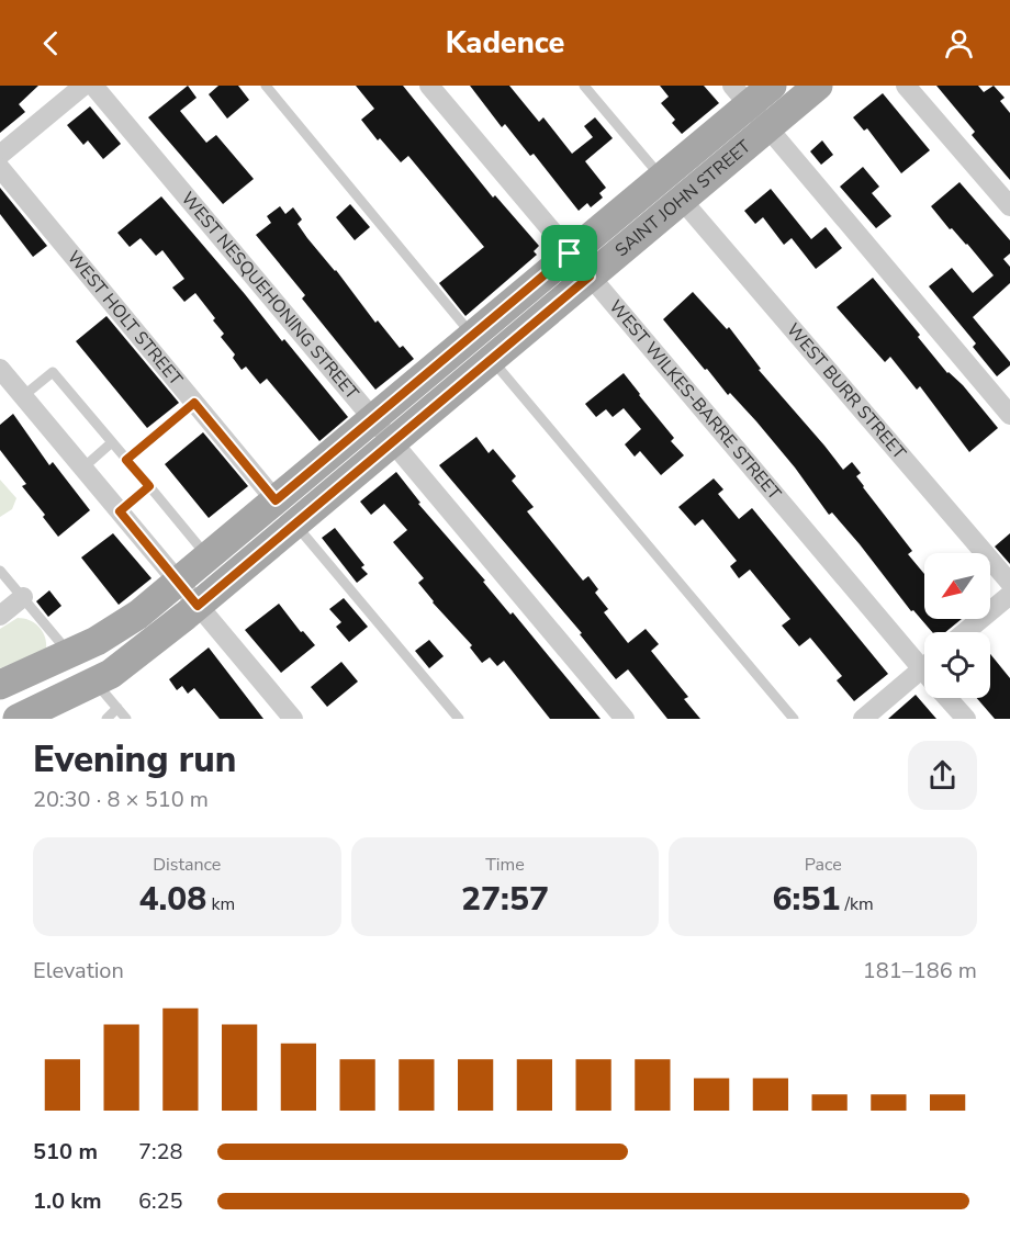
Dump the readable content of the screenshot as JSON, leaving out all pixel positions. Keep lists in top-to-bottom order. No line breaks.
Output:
{"streets":{"main road":["SAINT JOHN STREET"],"street":["WEST NESQUEHONING STREET","WEST HOLT STREET","WEST BURR STREET","WEST WILKES-BARRE STREET"]},"crossings":[["SAINT JOHN STREET","WEST NESQUEHONING STREET"],["SAINT JOHN STREET","WEST HOLT STREET"],["SAINT JOHN STREET","WEST BURR STREET"],["SAINT JOHN STREET","WEST WILKES-BARRE STREET"]],"north":"bottom left","page":{"header":"Kadence","heading":["Evening run","20:30 · 8 × 510 m"],"stats":[["Distance","4.08 km"],["Time","27:57"],["Pace","6:51 /km"]],"chart":["Elevation","181–186 m"],"list":[{"name":"510 m","note":"7:28"},{"name":"1.0 km","note":"6:25"}]}}
